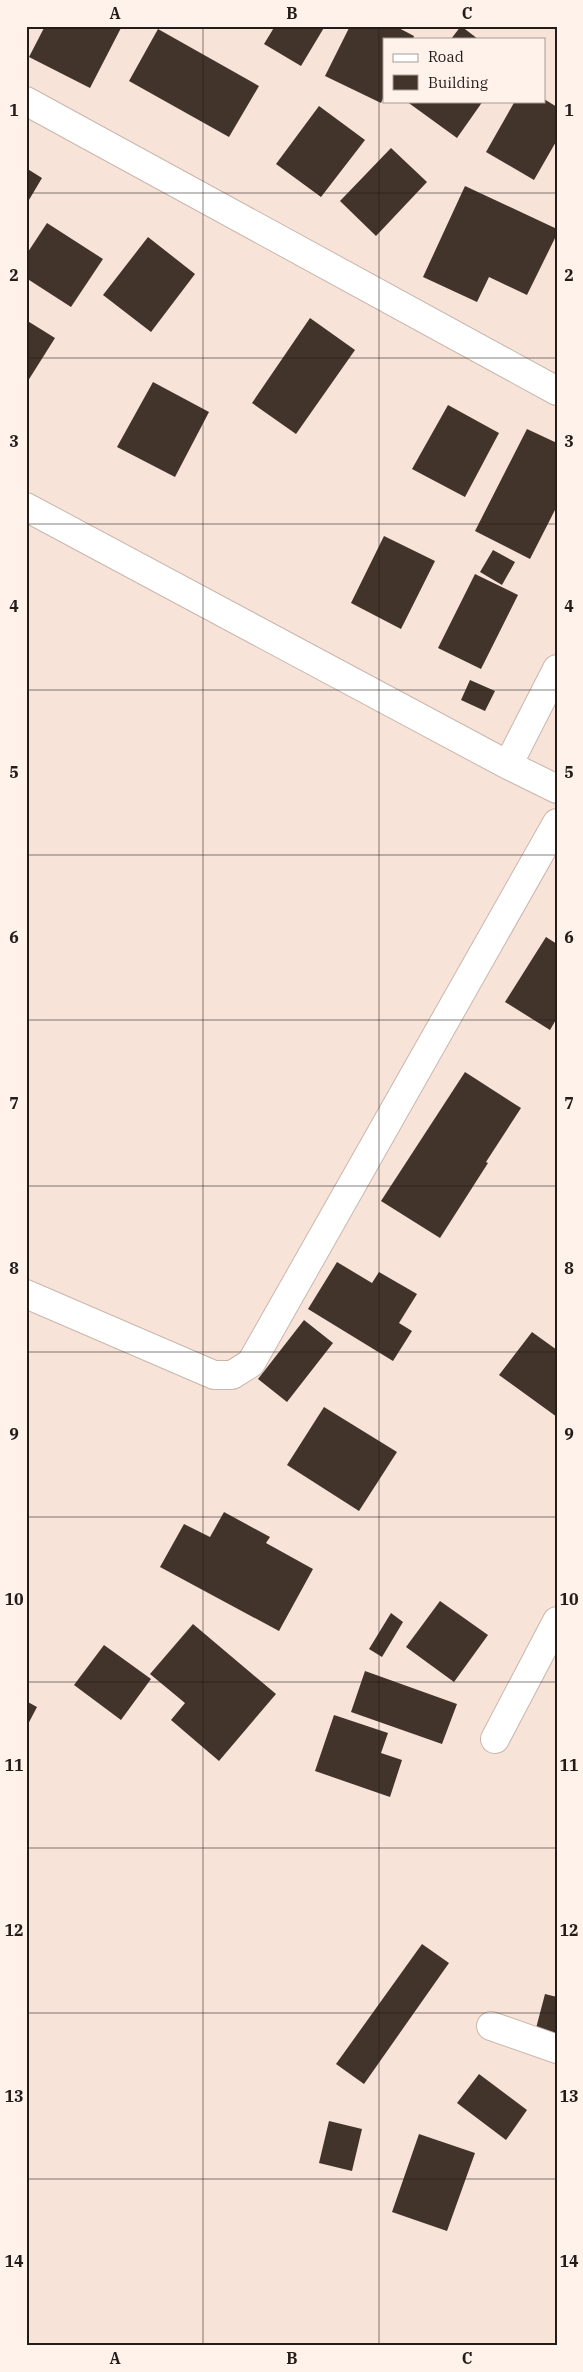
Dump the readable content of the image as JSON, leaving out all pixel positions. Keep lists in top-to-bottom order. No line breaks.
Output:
{"legend":["Road","Building"],"grid":{"columns":["A","B","C"],"rows":["1","2","3","4","5","6","7","8","9","10","11","12","13","14"]}}
